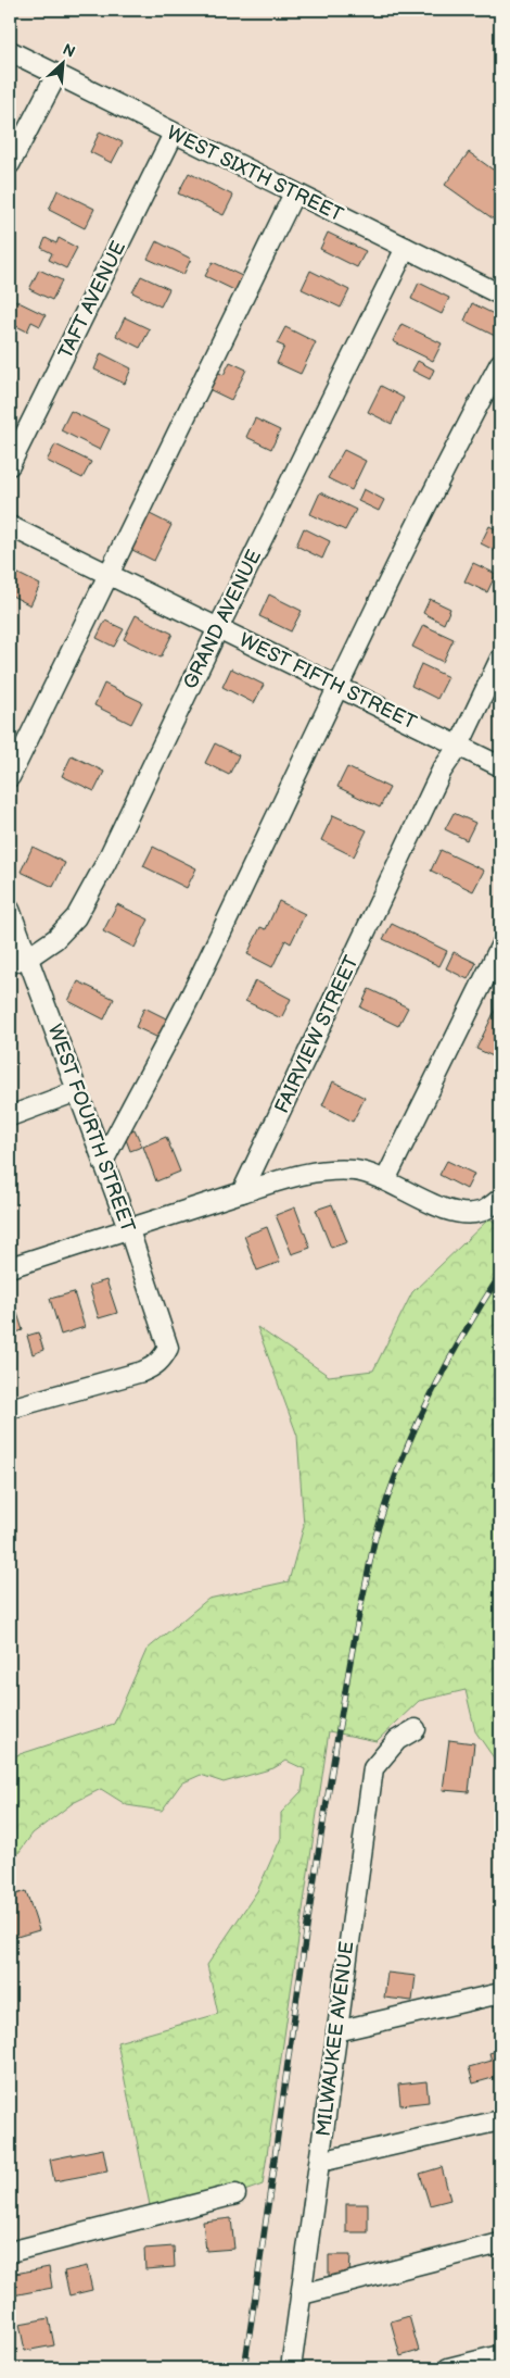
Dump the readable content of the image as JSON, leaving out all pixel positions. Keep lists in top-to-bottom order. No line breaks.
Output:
{"streets":{"street":["WEST SIXTH STREET","TAFT AVENUE","GRAND AVENUE","WEST FIFTH STREET","FAIRVIEW STREET","WEST FOURTH STREET","MILWAUKEE AVENUE"]},"crossings":[["WEST SIXTH STREET","TAFT AVENUE"],["WEST SIXTH STREET","GRAND AVENUE"],["GRAND AVENUE","WEST FIFTH STREET"],["GRAND AVENUE","WEST FOURTH STREET"],["WEST FIFTH STREET","FAIRVIEW STREET"]],"north":"top right"}
